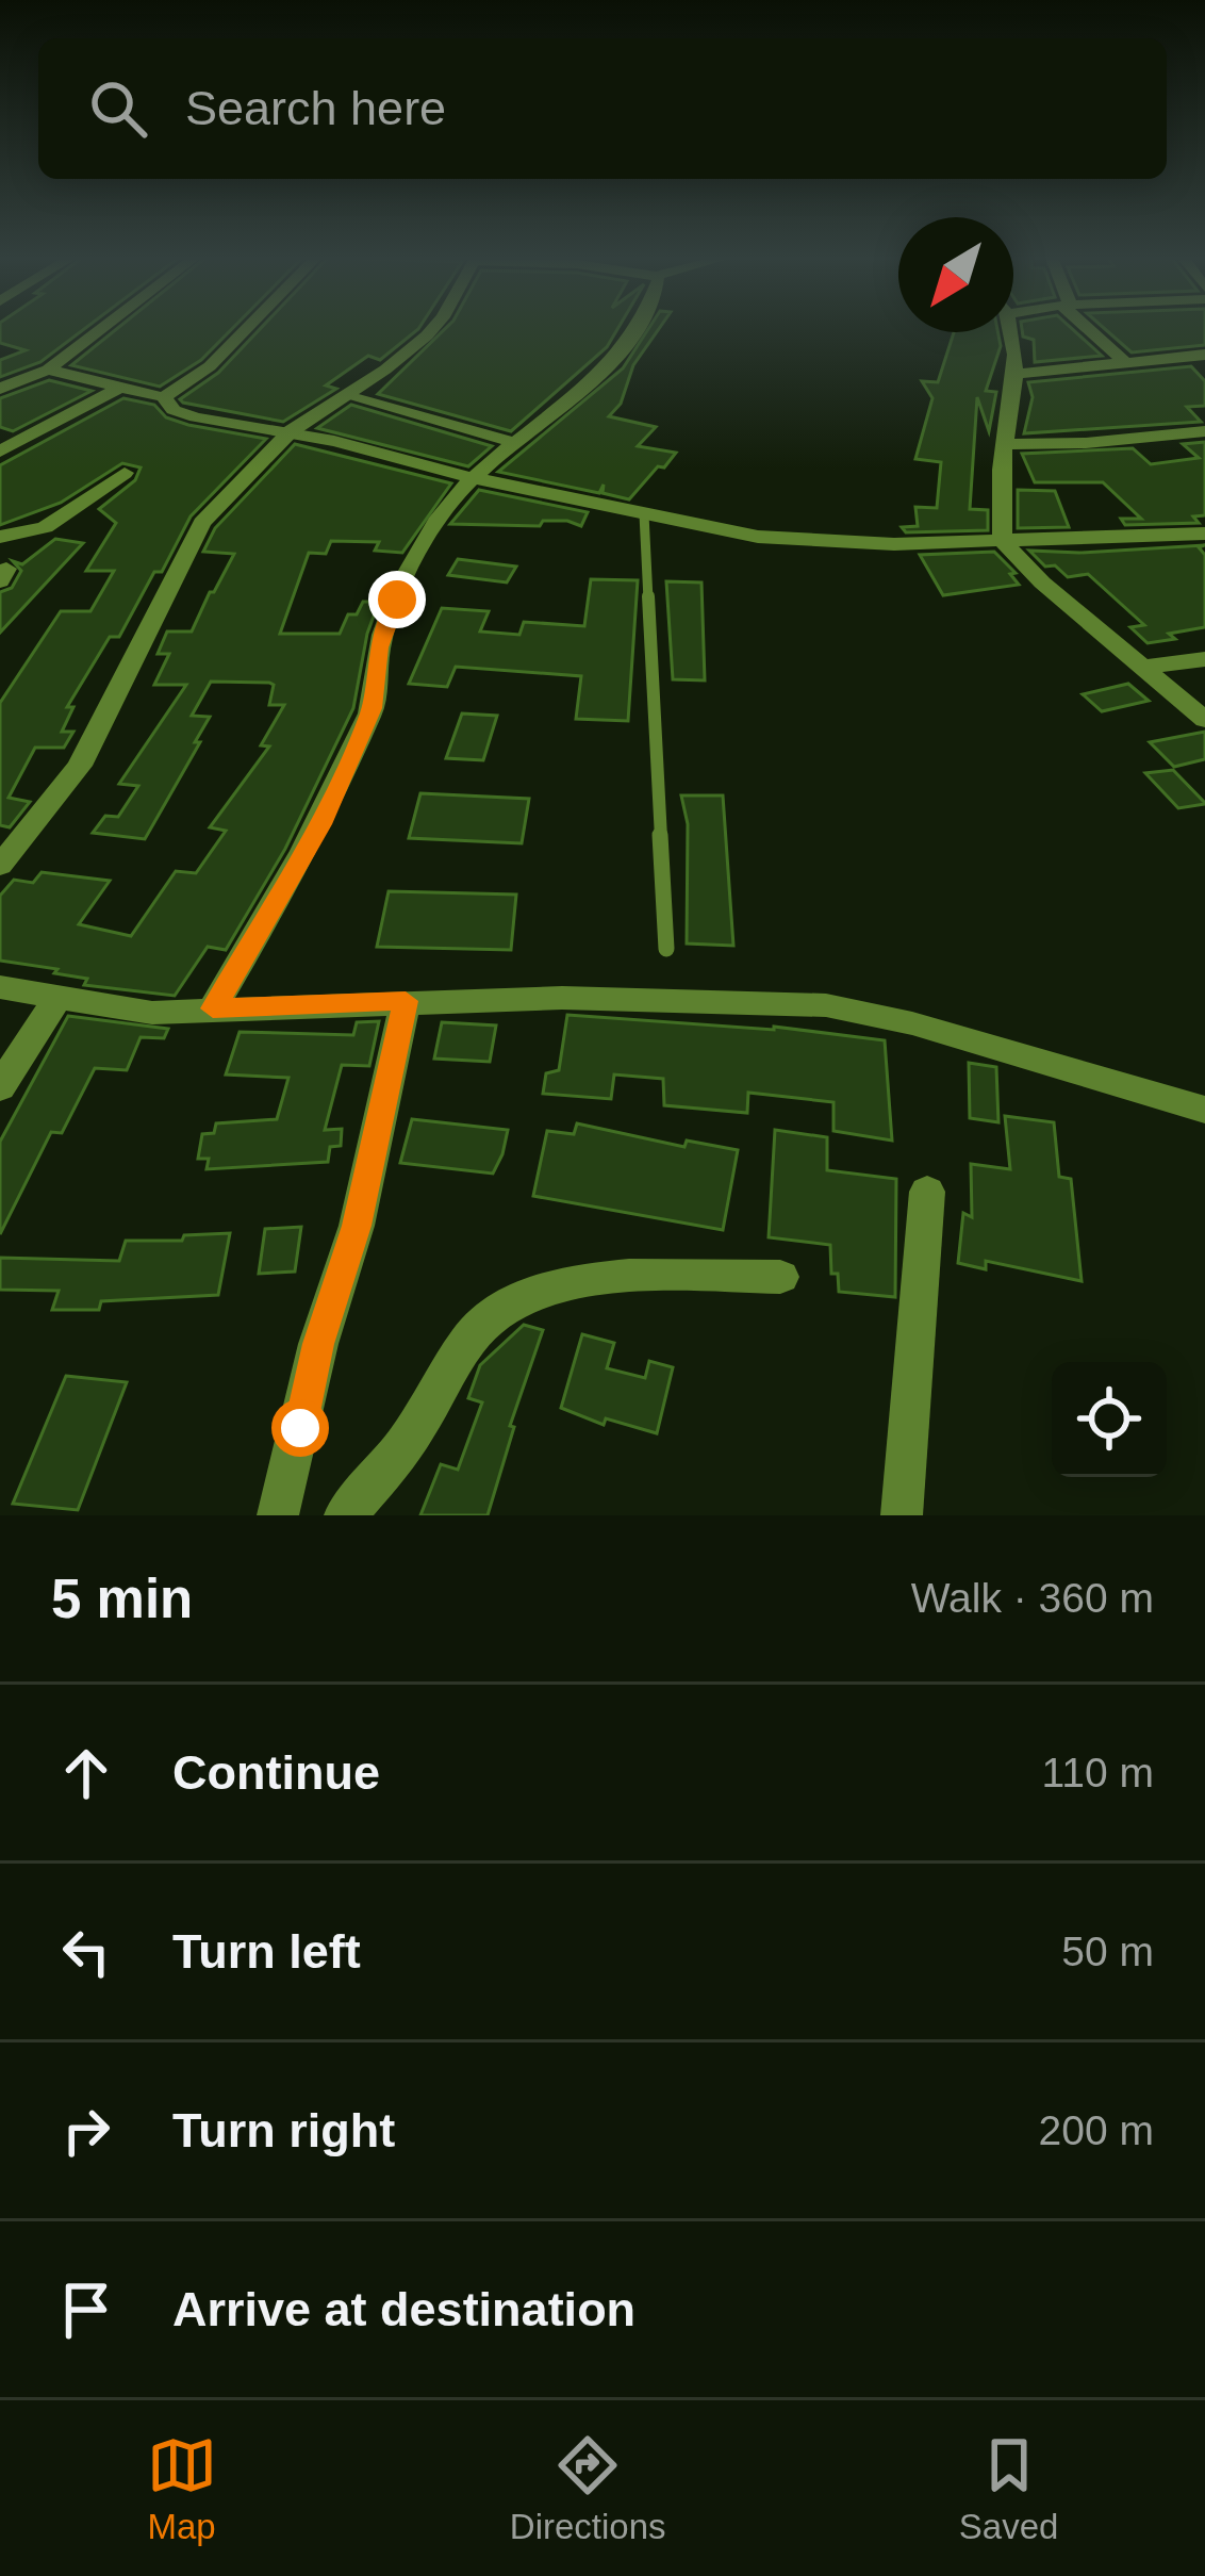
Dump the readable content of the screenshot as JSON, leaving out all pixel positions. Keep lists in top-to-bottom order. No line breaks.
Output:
{"north":"bottom left","page":{"search":"Search here","heading":["5 min","Walk · 360 m"],"list":[["Continue","110 m"],["Turn left","50 m"],["Turn right","200 m"],"Arrive at destination"],"nav":["Map","Directions","Saved"]}}
